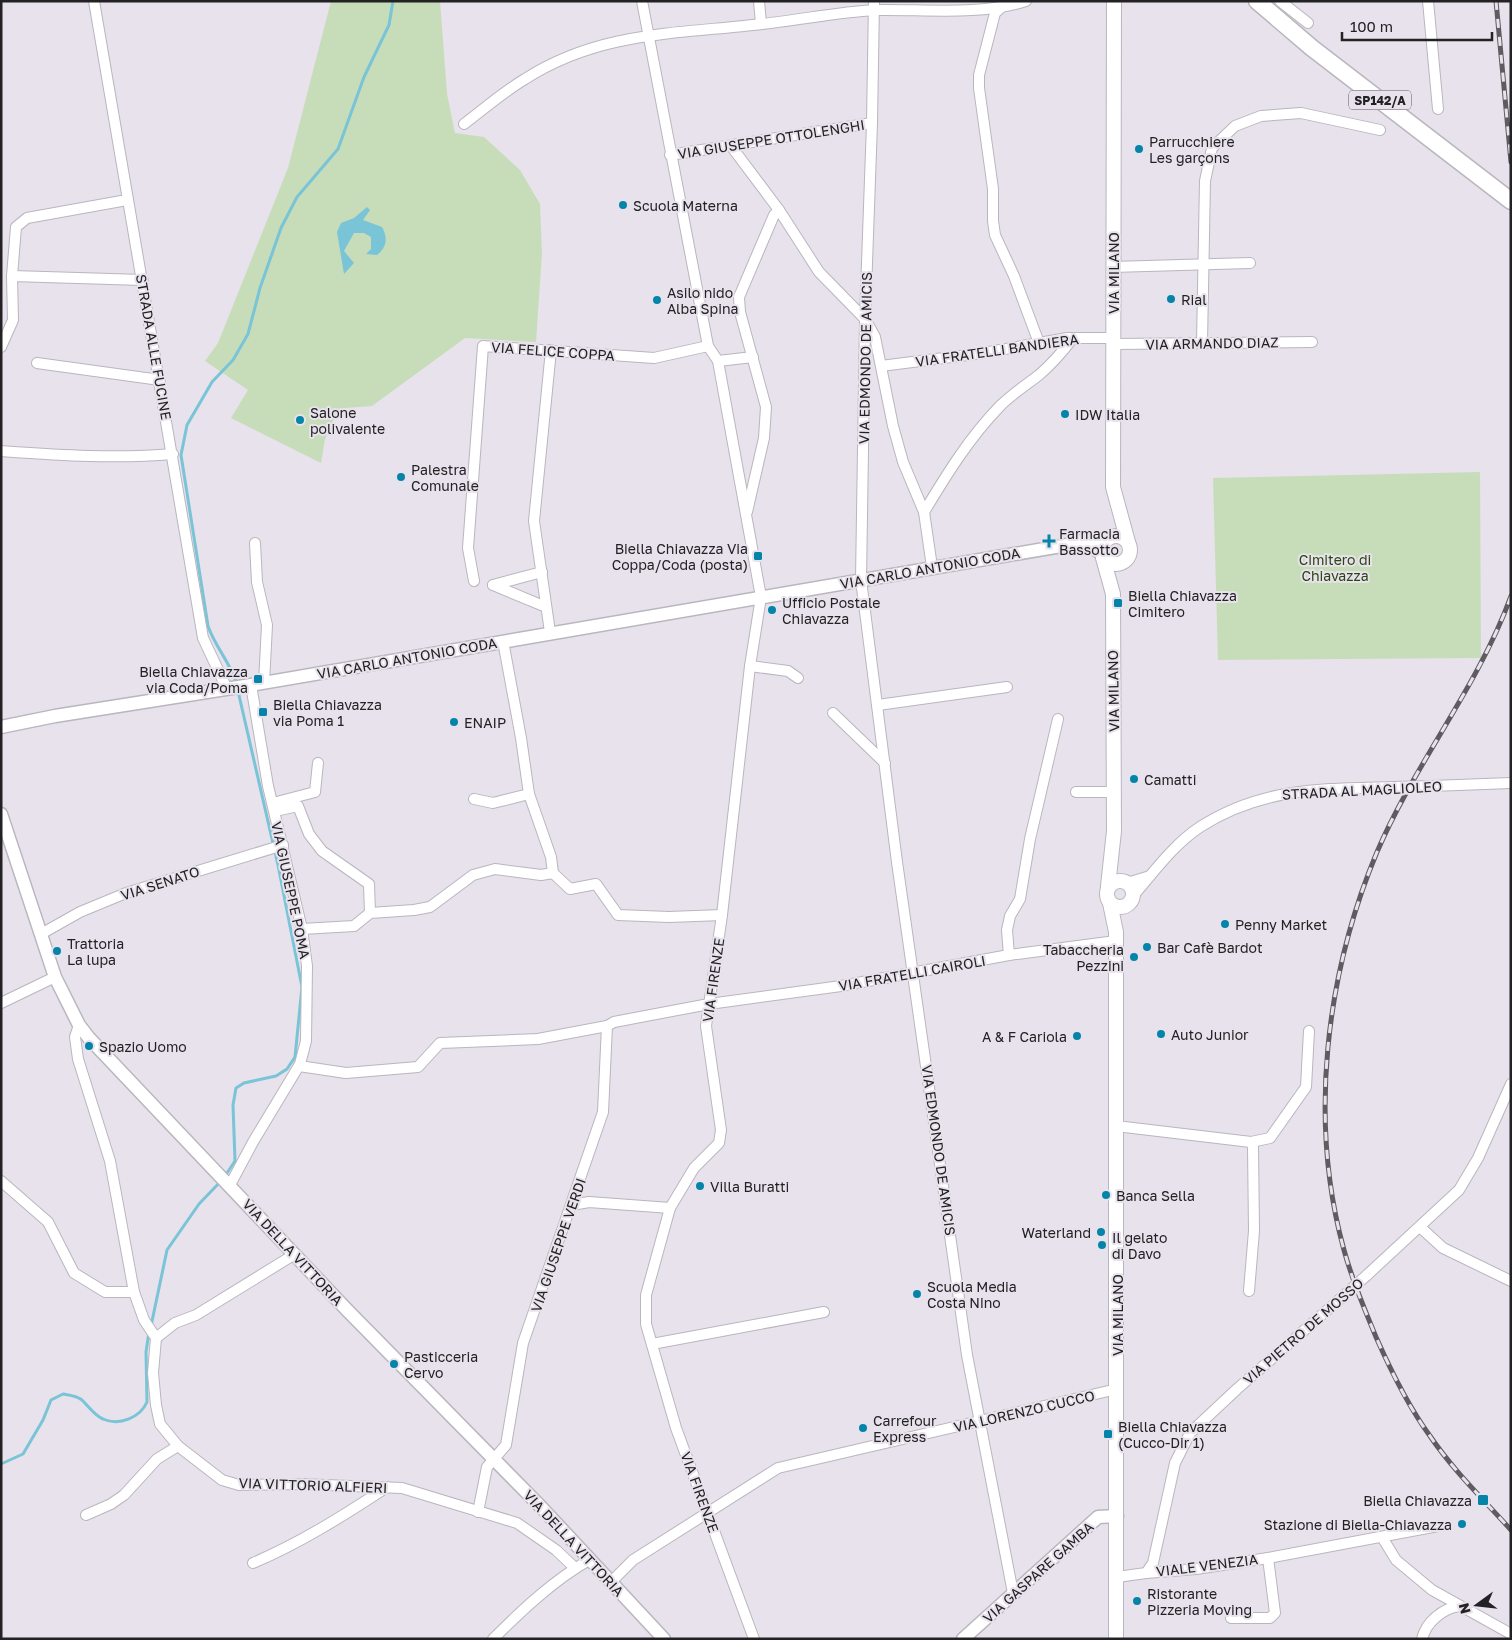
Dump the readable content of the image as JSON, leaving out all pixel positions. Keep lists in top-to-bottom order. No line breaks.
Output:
{"streets":{"highway":["SP142/A"],"main road":["VIA MILANO"],"street":["VIA GIUSEPPE OTTOLENGHI","VIA ARMANDO DIAZ","STRADA ALLE FUCINE","VIA FRATELLI BANDIERA","VIA FELICE COPPA","VIA EDMONDO DE AMICIS","VIA CARLO ANTONIO CODA","STRADA AL MAGLIOLEO","VIA SENATO","VIA GIUSEPPE POMA","VIA FRATELLI CAIROLI","VIA FIRENZE","VIA GIUSEPPE VERDI","VIA DELLA VITTORIA","VIA PIETRO DE MOSSO","VIA LORENZO CUCCO","VIA VITTORIO ALFIERI","VIALE VENEZIA","VIA GASPARE GAMBA"]},"crossings":[["VIA GIUSEPPE OTTOLENGHI","VIA EDMONDO DE AMICIS"],["VIA MILANO","VIA ARMANDO DIAZ"],["VIA MILANO","VIA FRATELLI BANDIERA"],["VIA MILANO","VIA CARLO ANTONIO CODA"],["VIA MILANO","STRADA AL MAGLIOLEO"],["VIA MILANO","VIA FRATELLI CAIROLI"],["VIA MILANO","VIA LORENZO CUCCO"],["VIA MILANO","VIA GASPARE GAMBA"],["VIA ARMANDO DIAZ","VIA FRATELLI BANDIERA"],["STRADA ALLE FUCINE","VIA CARLO ANTONIO CODA"],["VIA EDMONDO DE AMICIS","VIA CARLO ANTONIO CODA"],["VIA EDMONDO DE AMICIS","VIA FRATELLI CAIROLI"],["VIA EDMONDO DE AMICIS","VIA LORENZO CUCCO"],["VIA EDMONDO DE AMICIS","VIA GASPARE GAMBA"],["VIA CARLO ANTONIO CODA","VIA GIUSEPPE POMA"],["VIA CARLO ANTONIO CODA","VIA FIRENZE"],["VIA SENATO","VIA GIUSEPPE POMA"],["VIA SENATO","VIA DELLA VITTORIA"],["VIA GIUSEPPE POMA","VIA DELLA VITTORIA"],["VIA FRATELLI CAIROLI","VIA FIRENZE"],["VIA FIRENZE","VIA LORENZO CUCCO"],["VIA GIUSEPPE VERDI","VIA DELLA VITTORIA"],["VIA GIUSEPPE VERDI","VIA VITTORIO ALFIERI"],["VIA DELLA VITTORIA","VIA LORENZO CUCCO"],["VIA PIETRO DE MOSSO","VIALE VENEZIA"]],"parks":["Cimitero di Chiavazza"],"places":{"other":["Parrucchiere Les garçons","Scuola Materna","Rial","Asilo nido Alba Spina","IDW Italia","Salone polivalente","Palestra Comunale","Ufficio Postale Chiavazza","ENAIP","Camatti","Penny Market","Bar Cafè Bardot","Trattoria La lupa","Tabaccheria Pezzini","Auto Junior","A & F Cariola","Spazio Uomo","Villa Buratti","Banca Sella","Waterland","Il gelato di Davo","Scuola Media Costa Nino","Pasticceria Cervo","Carrefour Express","Stazione di Biella-Chiavazza","Ristorante Pizzeria Moving"],"health":["Farmacia Bassotto"],"transit":["Biella Chiavazza Via Coppa/Coda (posta)","Biella Chiavazza Cimitero","Biella Chiavazza via Coda/Poma","Biella Chiavazza via Poma 1","Biella Chiavazza (Cucco-Dir 1)","Biella Chiavazza"]},"scale_bar":"100 m","north":"left"}
